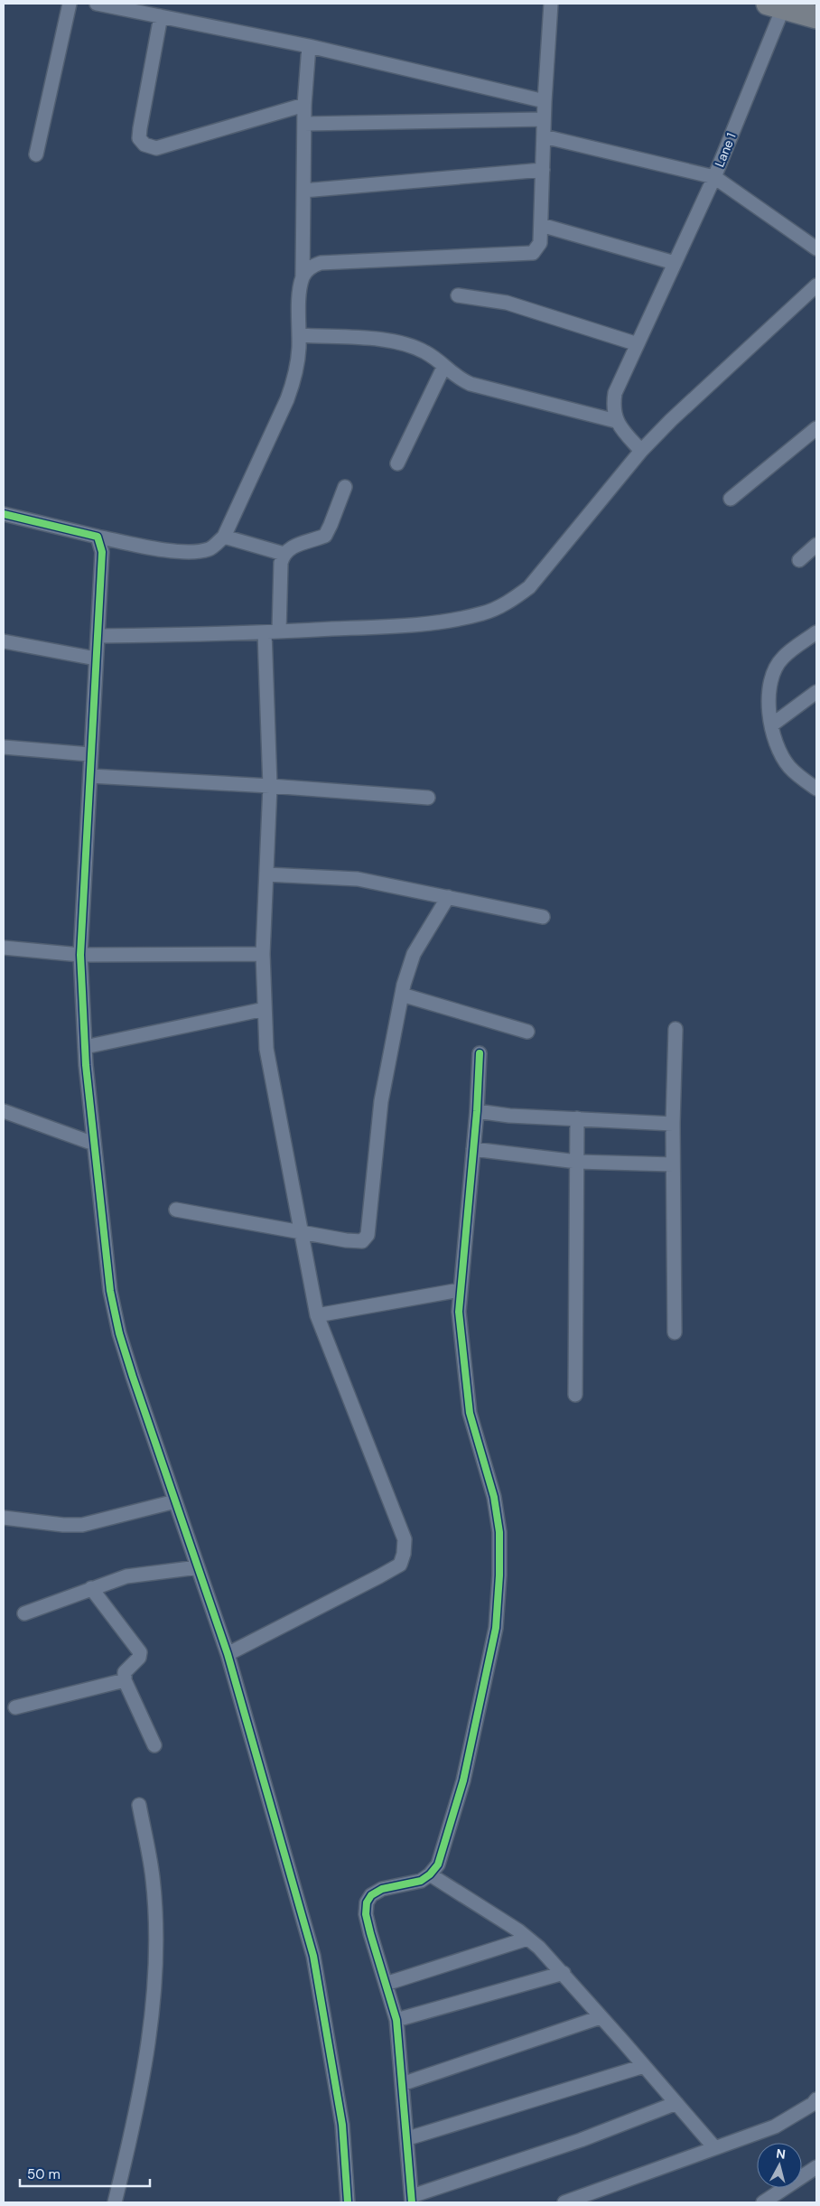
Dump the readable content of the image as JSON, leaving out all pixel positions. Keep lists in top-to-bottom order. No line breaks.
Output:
{"streets":{"street":["Lane 1"]},"scale_bar":"50 m","north":"top"}
